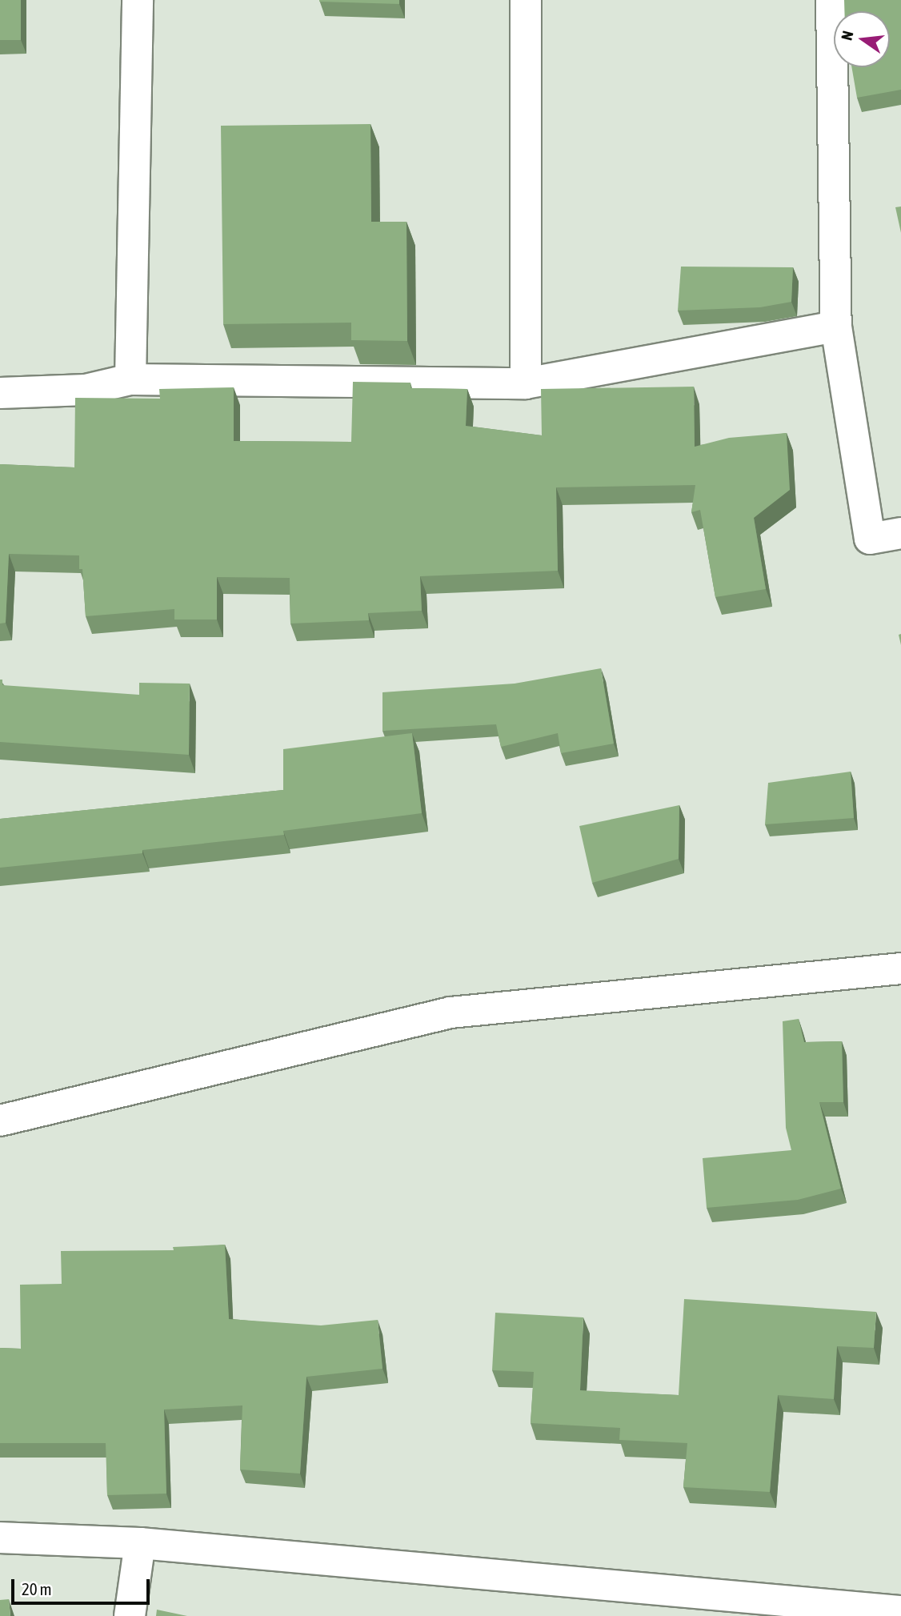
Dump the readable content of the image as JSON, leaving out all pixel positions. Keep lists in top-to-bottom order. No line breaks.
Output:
{"scale_bar":"20 m","north":"left"}
